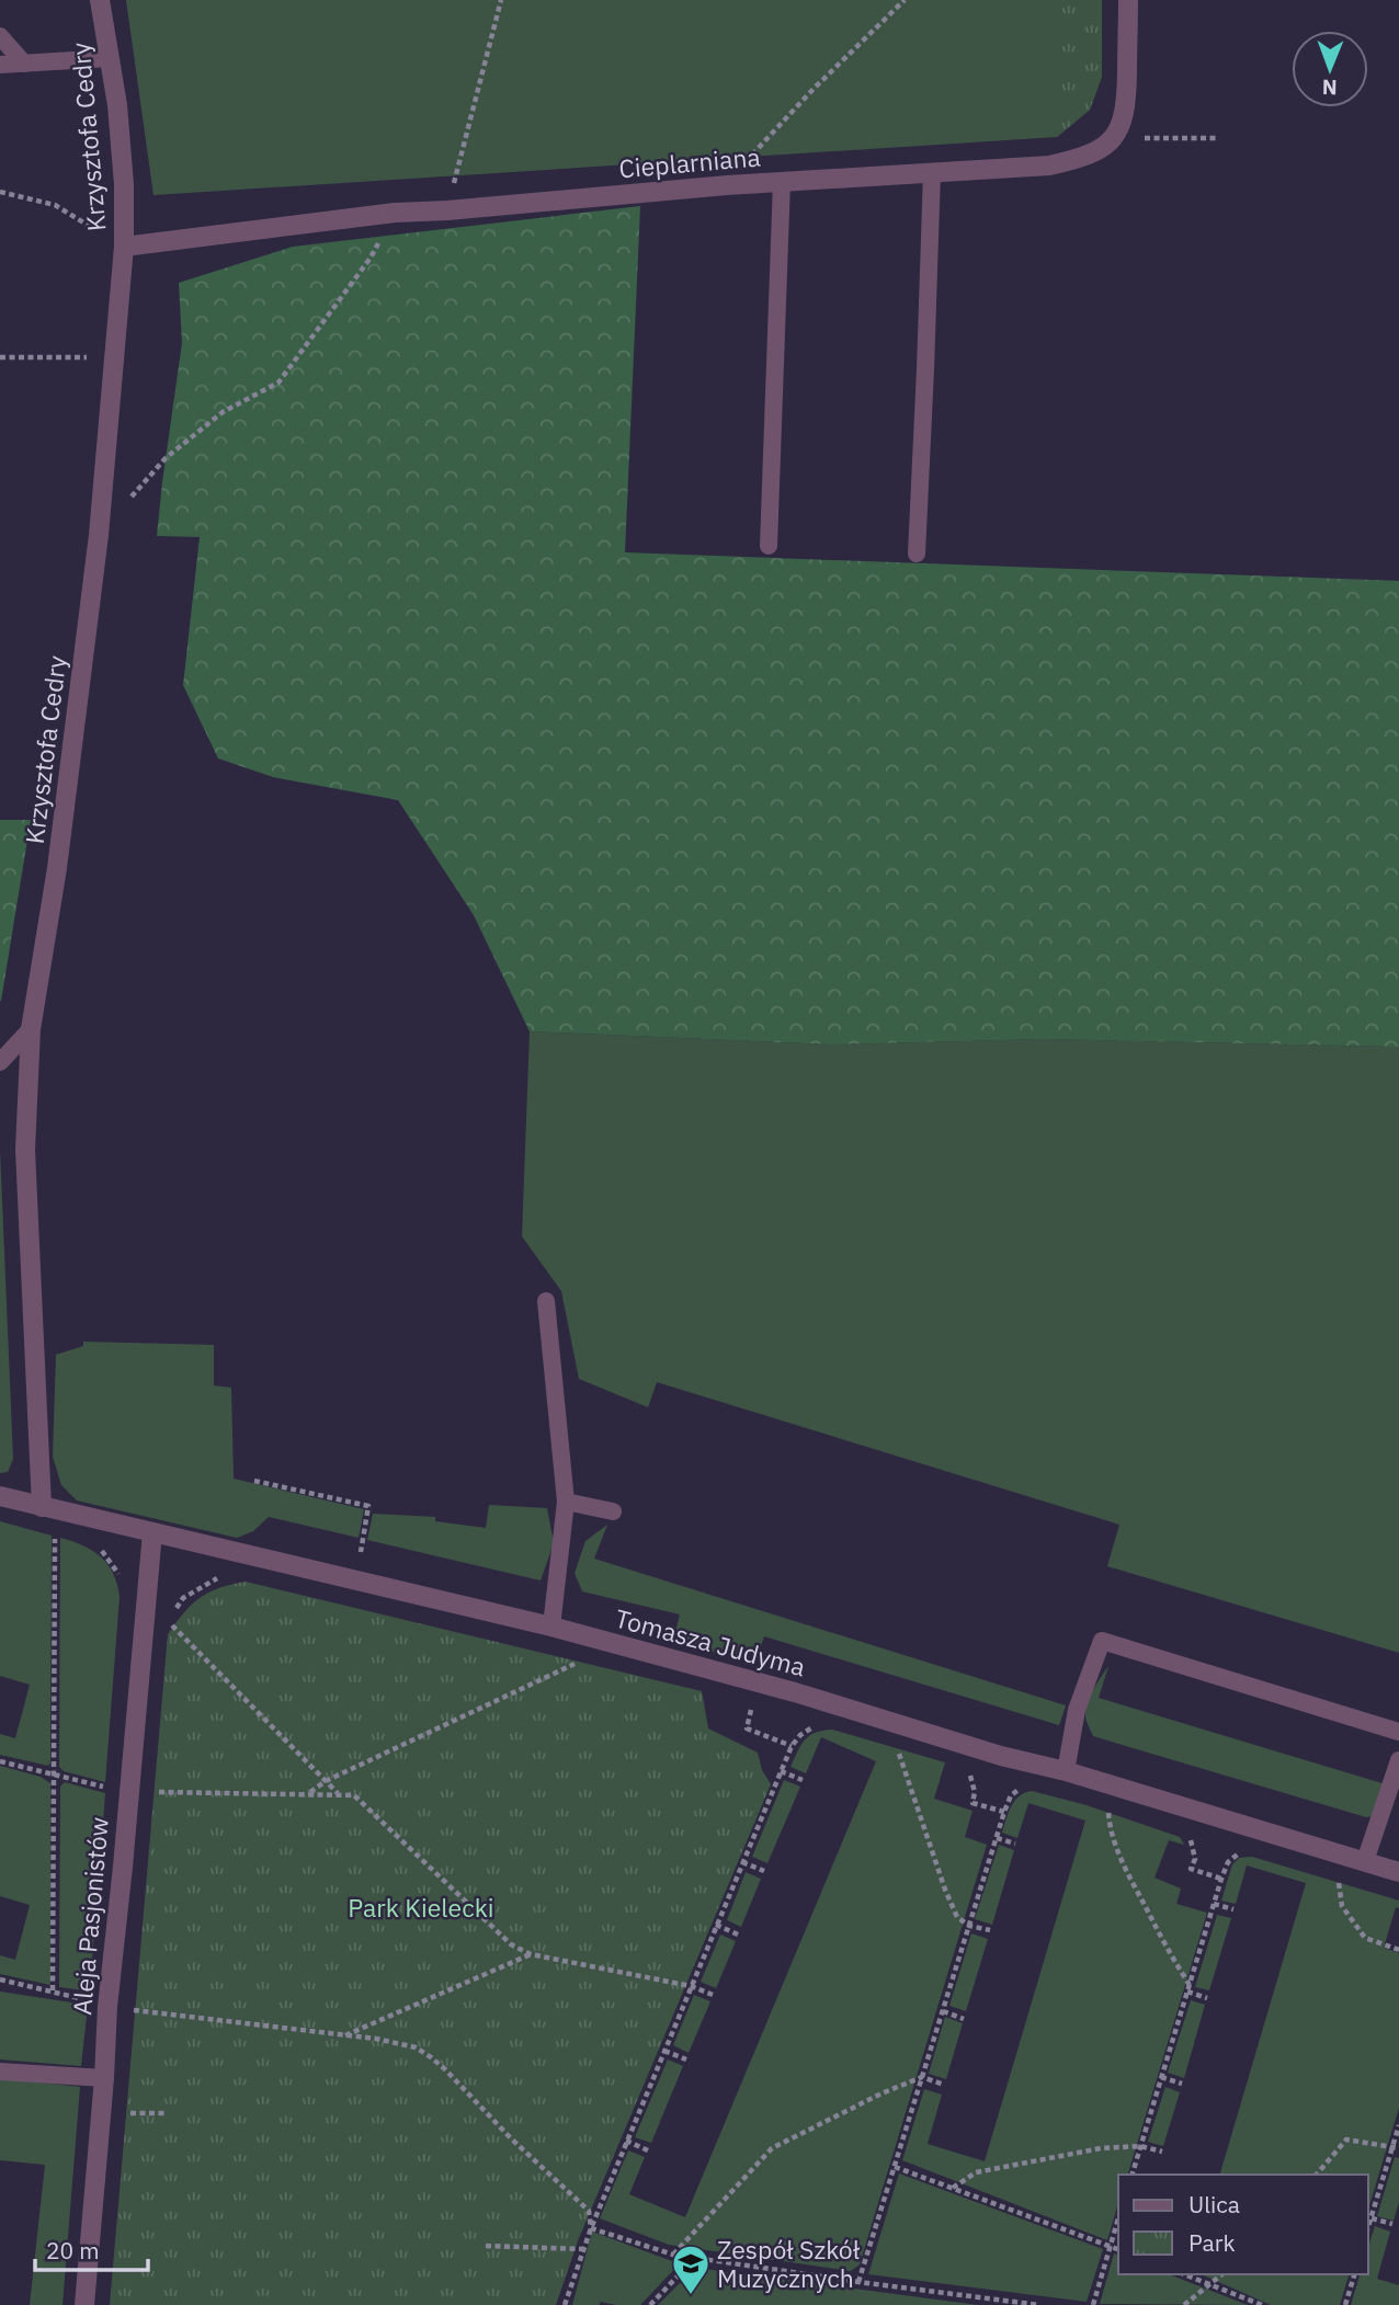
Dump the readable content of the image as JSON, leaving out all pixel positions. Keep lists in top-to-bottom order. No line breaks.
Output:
{"streets":{"street":["Krzysztofa Cedry","Cieplarniana","Tomasza Judyma","Aleja Pasjonistów"]},"crossings":[["Krzysztofa Cedry","Cieplarniana"],["Krzysztofa Cedry","Tomasza Judyma"],["Tomasza Judyma","Aleja Pasjonistów"]],"parks":["Park Kielecki"],"places":{"school or university":["Zespół Szkół Muzycznych"]},"legend":["Ulica","Park"],"scale_bar":"20 m","north":"bottom"}
